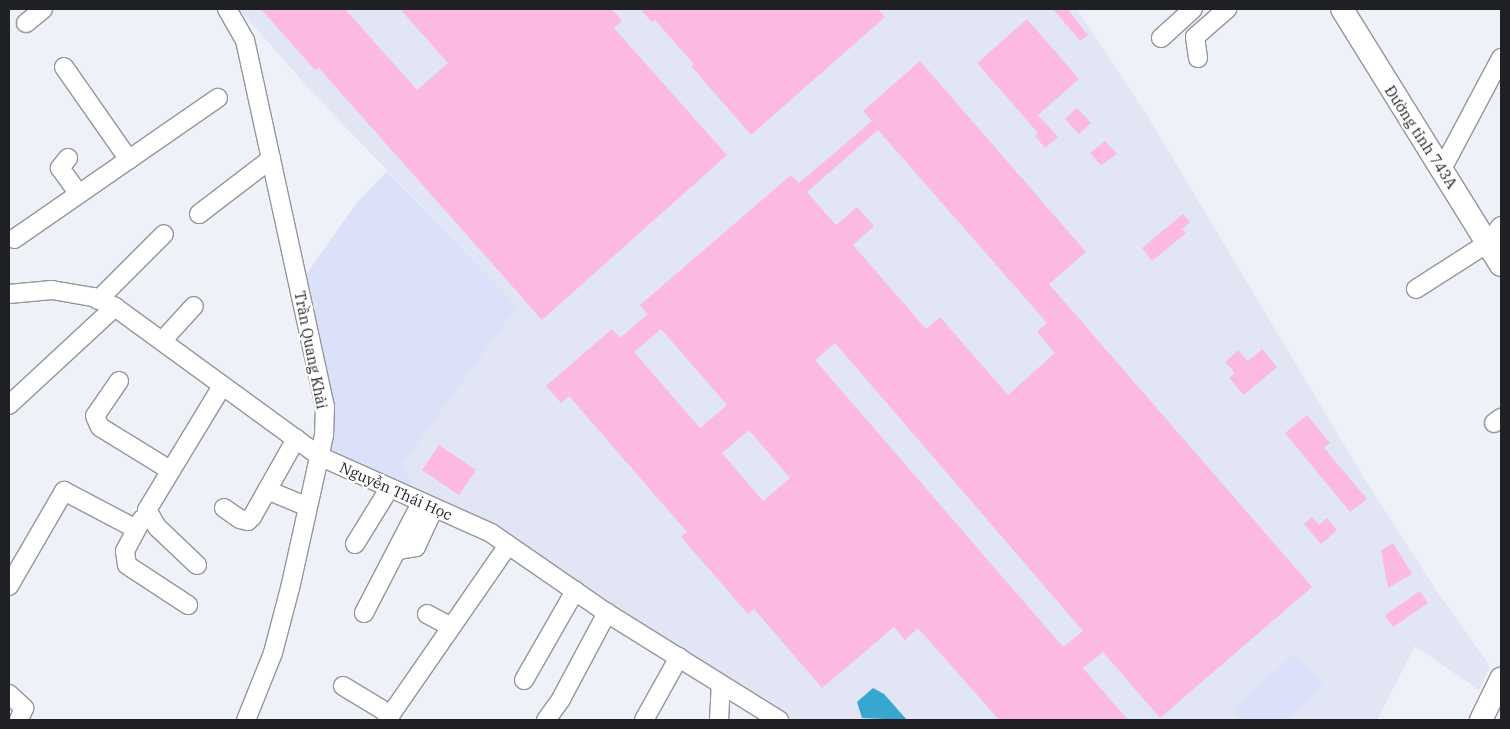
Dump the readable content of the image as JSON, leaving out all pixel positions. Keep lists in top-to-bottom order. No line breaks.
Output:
{"streets":{"main road":["Đường tỉnh 743A"],"street":["Trần Quang Khải","Nguyễn Thái Học"]},"crossings":[["Trần Quang Khải","Nguyễn Thái Học"]]}
